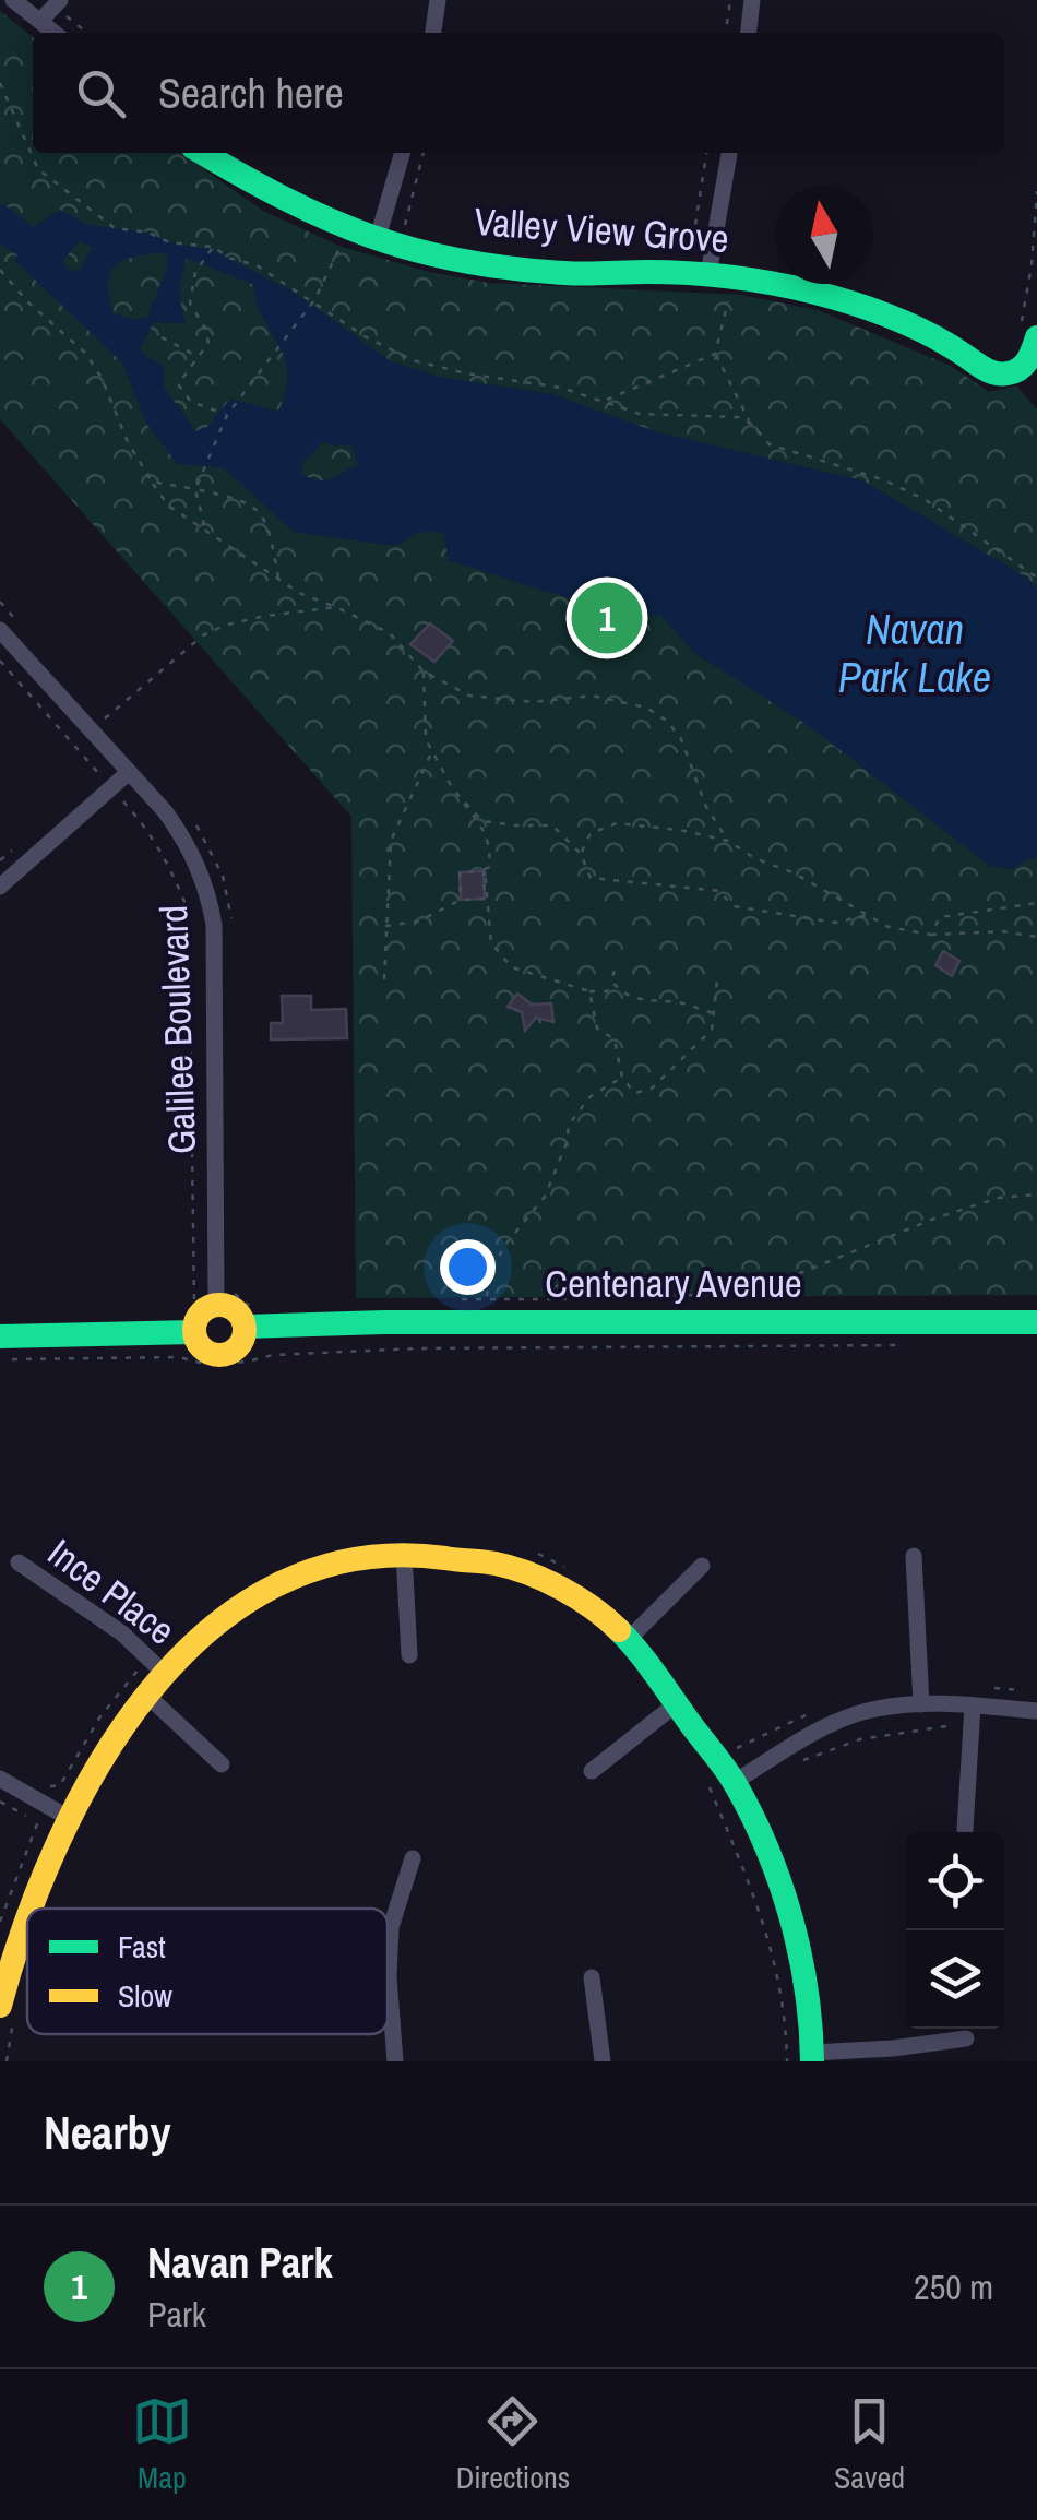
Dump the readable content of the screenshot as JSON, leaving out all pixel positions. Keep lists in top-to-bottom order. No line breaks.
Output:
{"streets":{"street":["Valley View Grove","Galilee Boulevard","Centenary Avenue","Ince Place"]},"crossings":[["Galilee Boulevard","Centenary Avenue"]],"water":["Navan Park Lake"],"legend":["Fast","Slow"],"north":"top","page":{"search":"Search here","pins":"1","heading":"Nearby","list":[{"mark":"1","name":"Navan Park","note":"Park","value":"250 m"}],"nav":["Map","Directions","Saved"]}}
